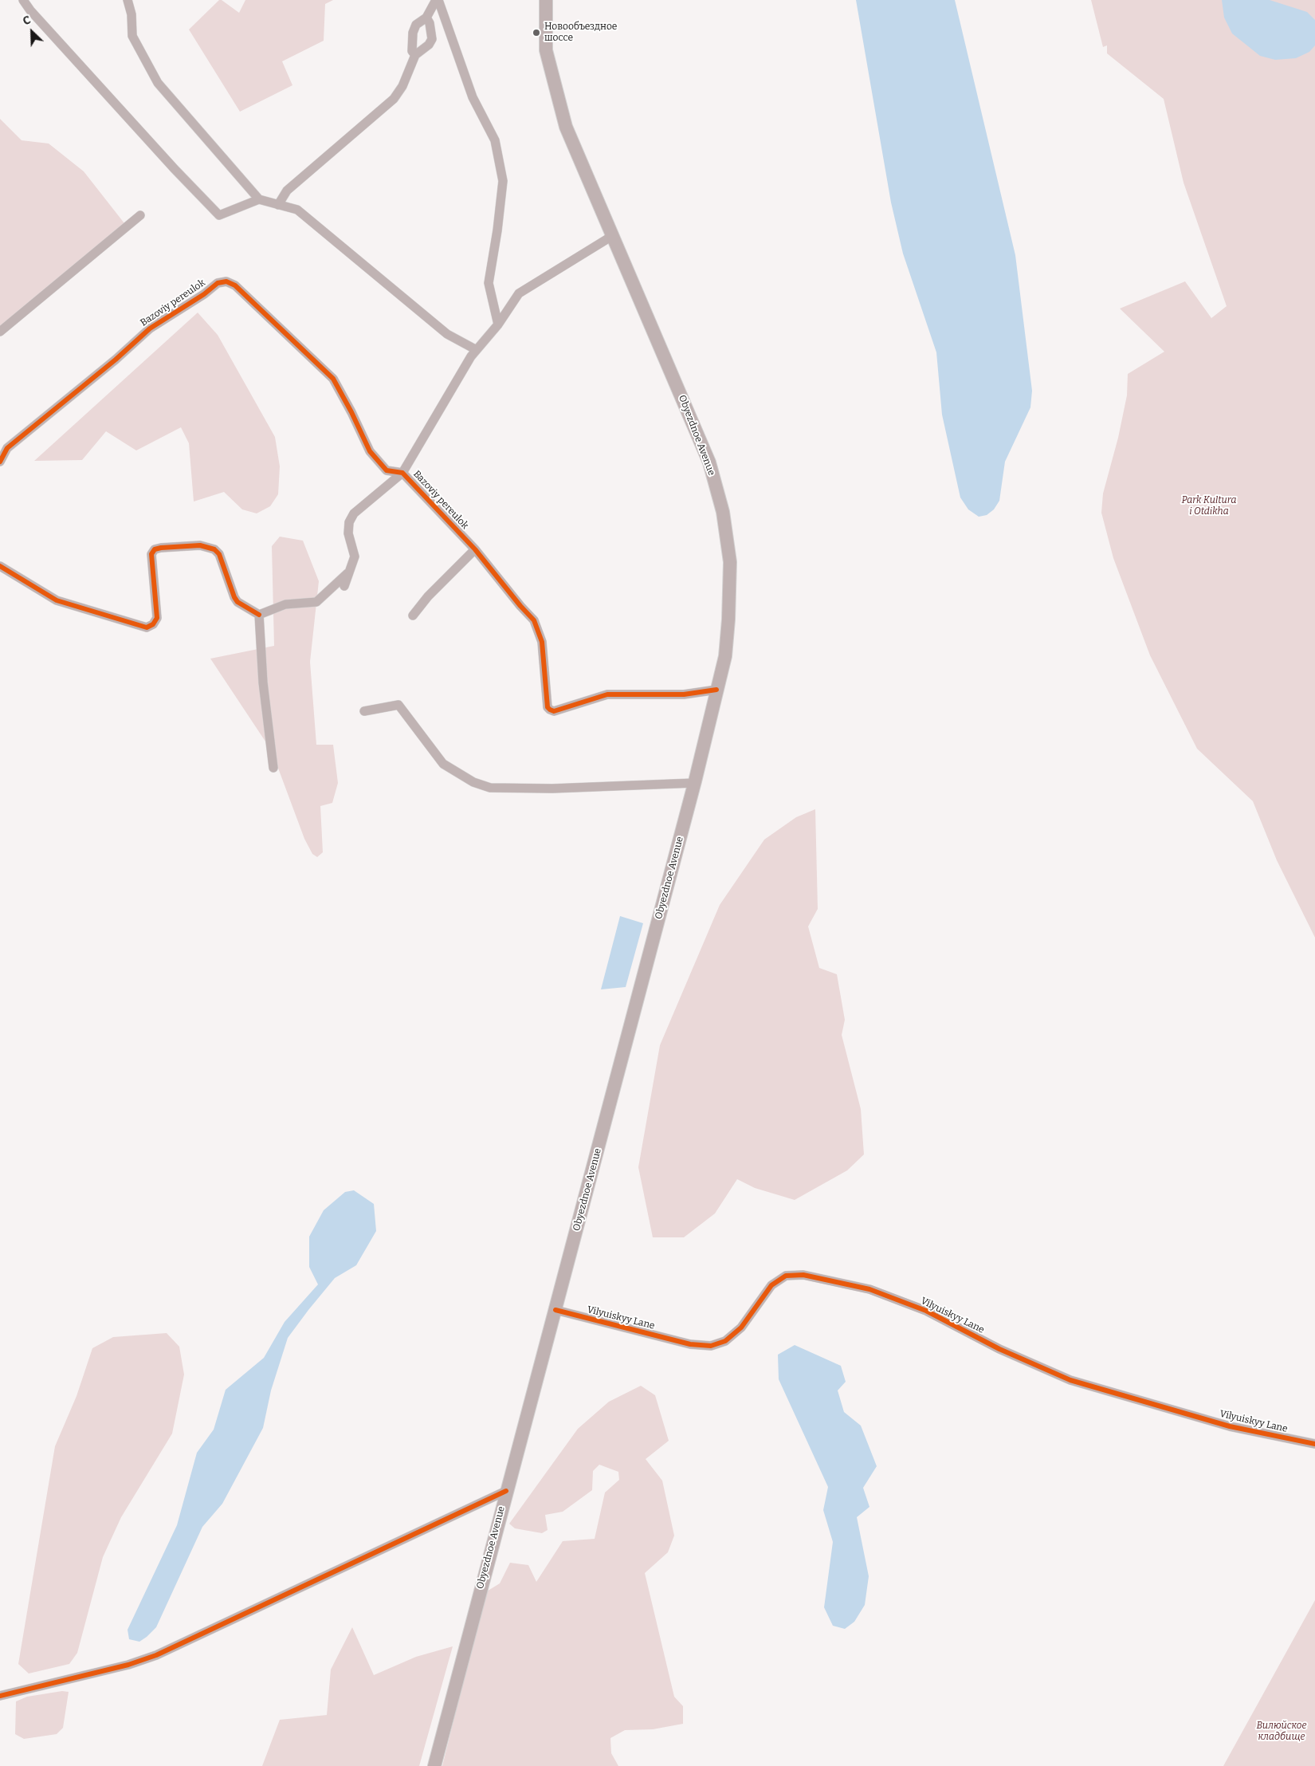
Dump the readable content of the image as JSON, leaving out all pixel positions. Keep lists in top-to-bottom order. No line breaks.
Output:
{"streets":{"main road":["Obyezdnoe Avenue"],"street":["Bazoviy pereulok","Vilyuiskyy Lane"]},"crossings":[["Bazoviy pereulok","Obyezdnoe Avenue"],["Obyezdnoe Avenue","Vilyuiskyy Lane"]],"parks":["Park Kultura i Otdikha","Вилюйское кладбище"],"places":["Новообъездное шоссе"],"north":"top left"}
